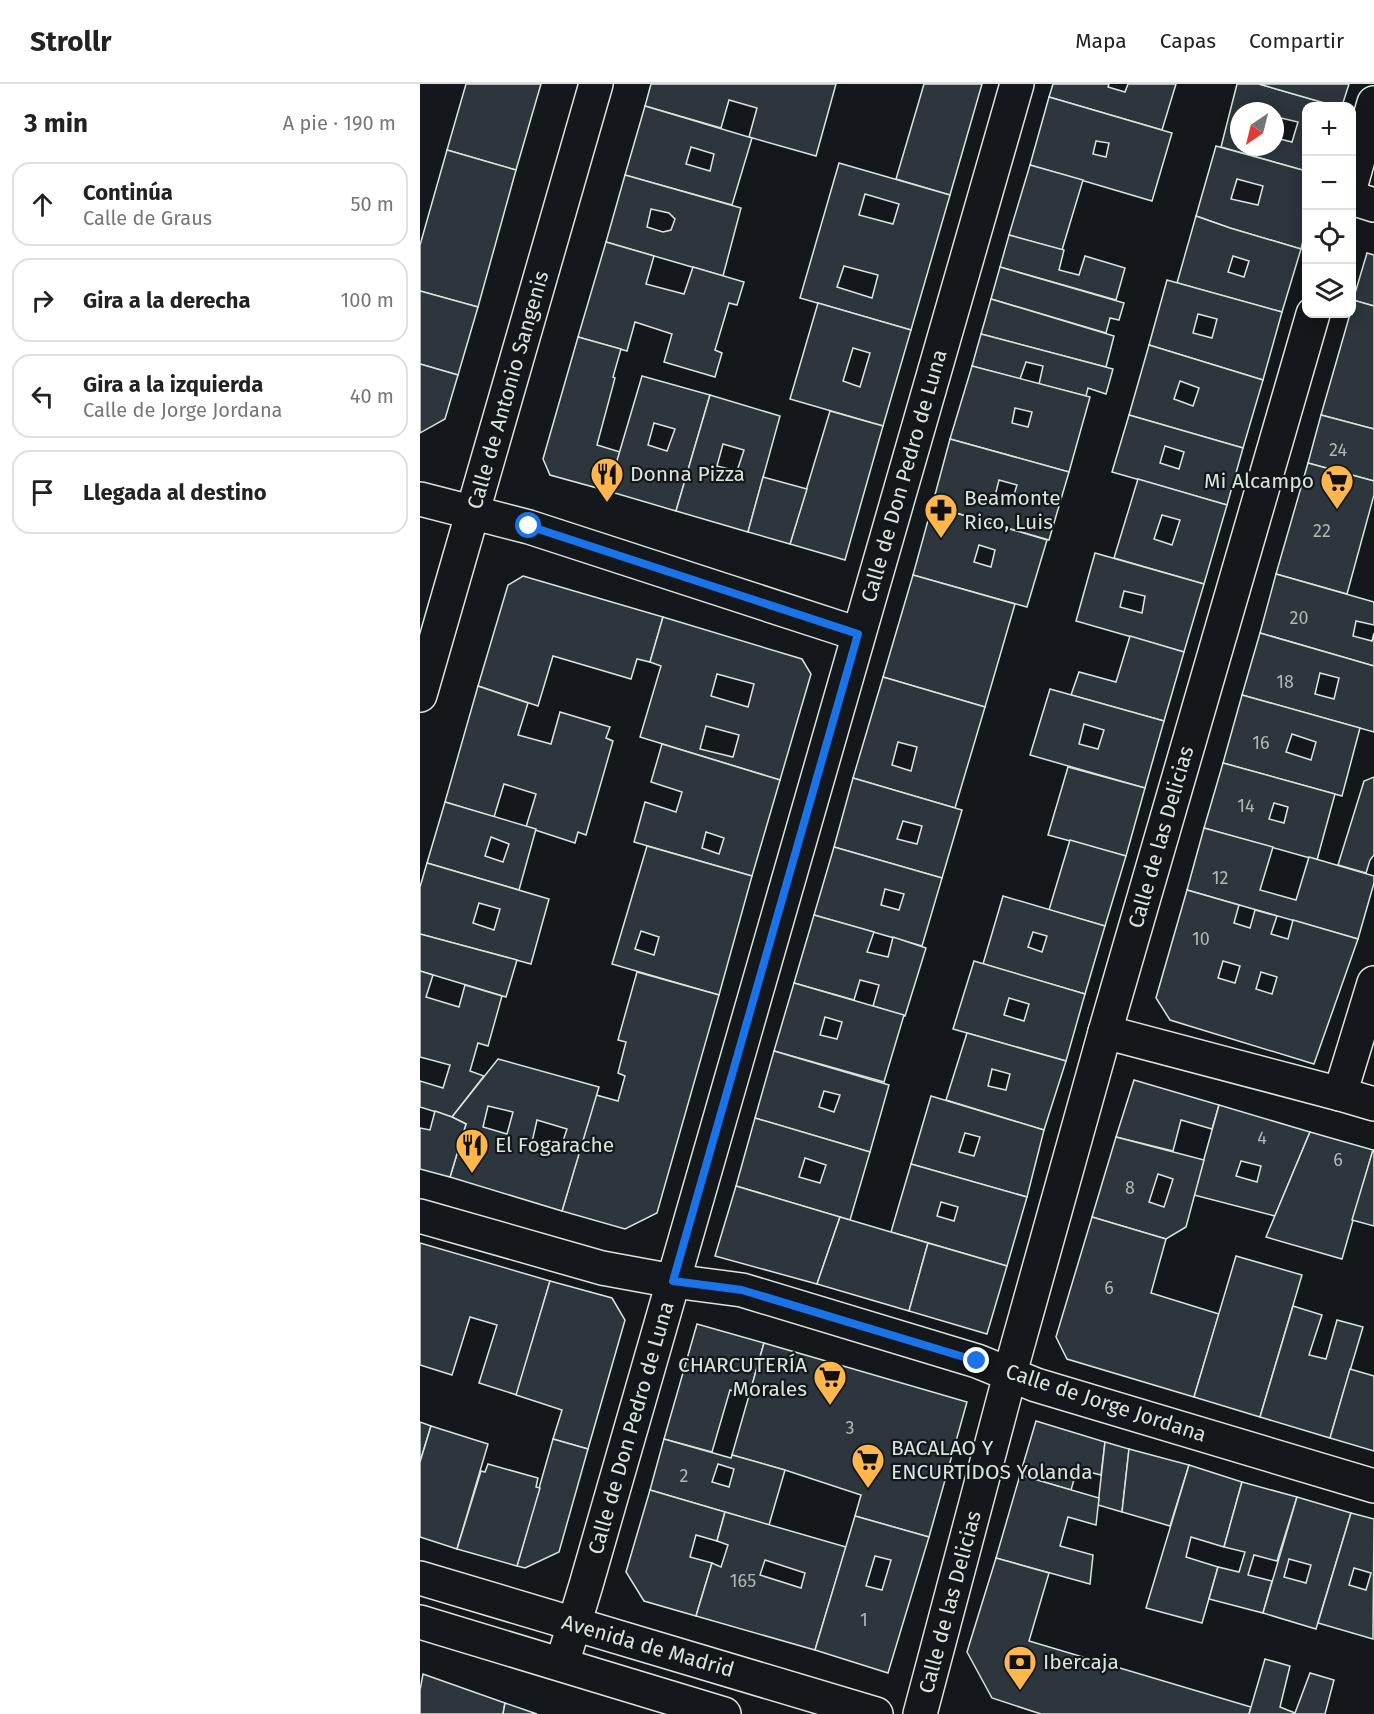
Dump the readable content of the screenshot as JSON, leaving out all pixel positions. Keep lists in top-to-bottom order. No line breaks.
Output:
{"streets":{"street":["Calle de Antonio Sangenis","Calle de Don Pedro de Luna","Calle de las Delicias","Calle de Jorge Jordana","Avenida de Madrid"]},"crossings":[["Calle de Don Pedro de Luna","Calle de Jorge Jordana"],["Calle de Don Pedro de Luna","Avenida de Madrid"]],"places":{"restaurant":["Donna Pizza","El Fogarache"],"supermarket":["Mi Alcampo","CHARCUTERÍA Morales","BACALAO Y ENCURTIDOS Yolanda"],"pharmacy":["Beamonte Rico, Luis"],"bank":["Ibercaja"]},"house_numbers":["24","22","20","18","16","14","12","10","4","6","8","6","3","2","165","1"],"north":"bottom left","page":{"header":"Strollr","nav":["Mapa","Capas","Compartir"],"heading":["3 min","A pie · 190 m"],"map_buttons":["+","−"],"list":[["Continúa","Calle de Graus","50 m"],["Gira a la derecha","100 m"],["Gira a la izquierda","Calle de Jorge Jordana","40 m"],"Llegada al destino"]}}
